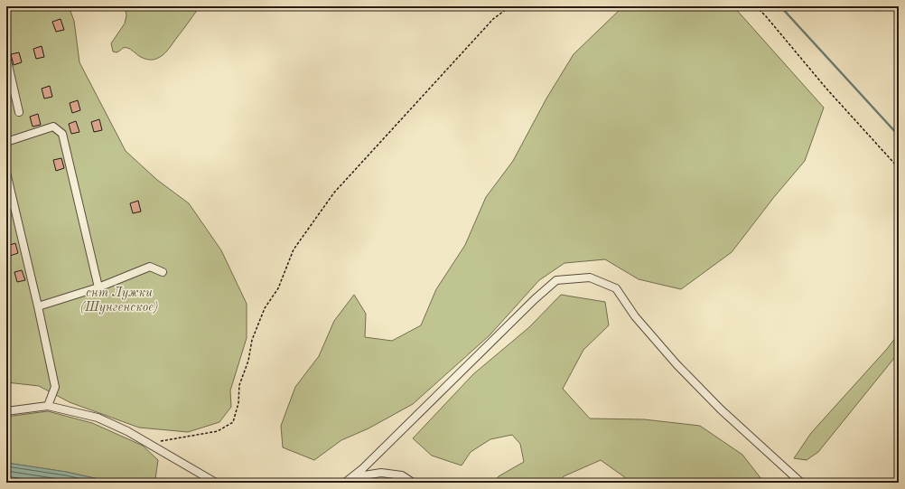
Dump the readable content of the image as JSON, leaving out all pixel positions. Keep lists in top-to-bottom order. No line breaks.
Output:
{"parks":["снт Лужки (Шунгенское)"]}
